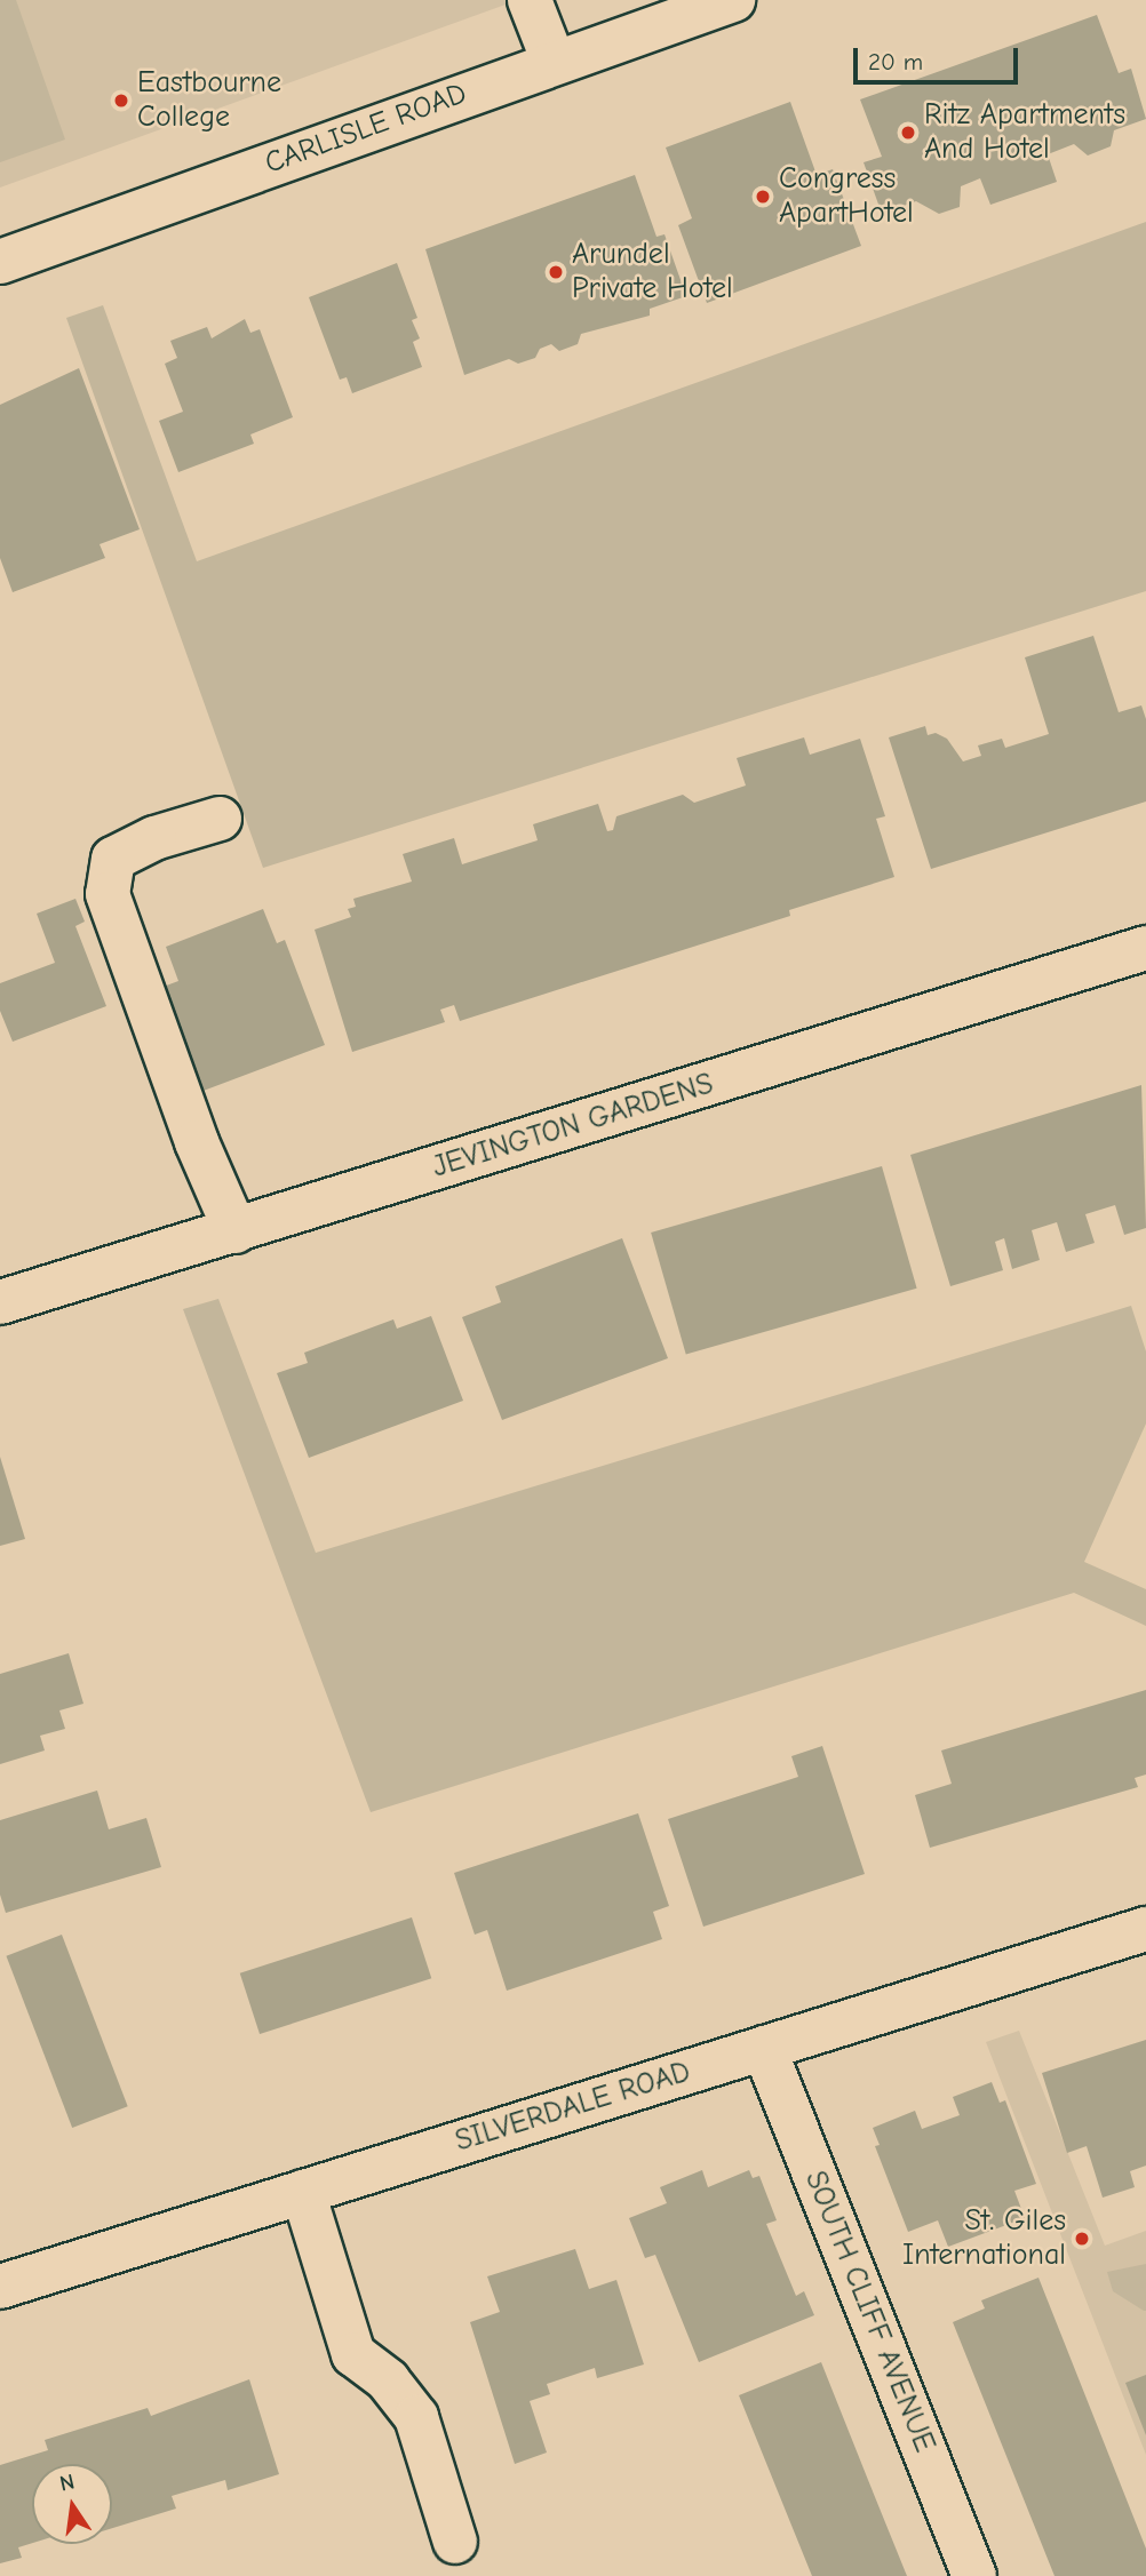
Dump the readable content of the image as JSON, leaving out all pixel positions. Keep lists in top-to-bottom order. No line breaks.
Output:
{"streets":{"street":["CARLISLE ROAD","JEVINGTON GARDENS","SILVERDALE ROAD","SOUTH CLIFF AVENUE"]},"crossings":[["SILVERDALE ROAD","SOUTH CLIFF AVENUE"]],"places":["Eastbourne College","Ritz Apartments And Hotel","Congress ApartHotel","Arundel Private Hotel","St. Giles International"],"scale_bar":"20 m","north":"top"}
